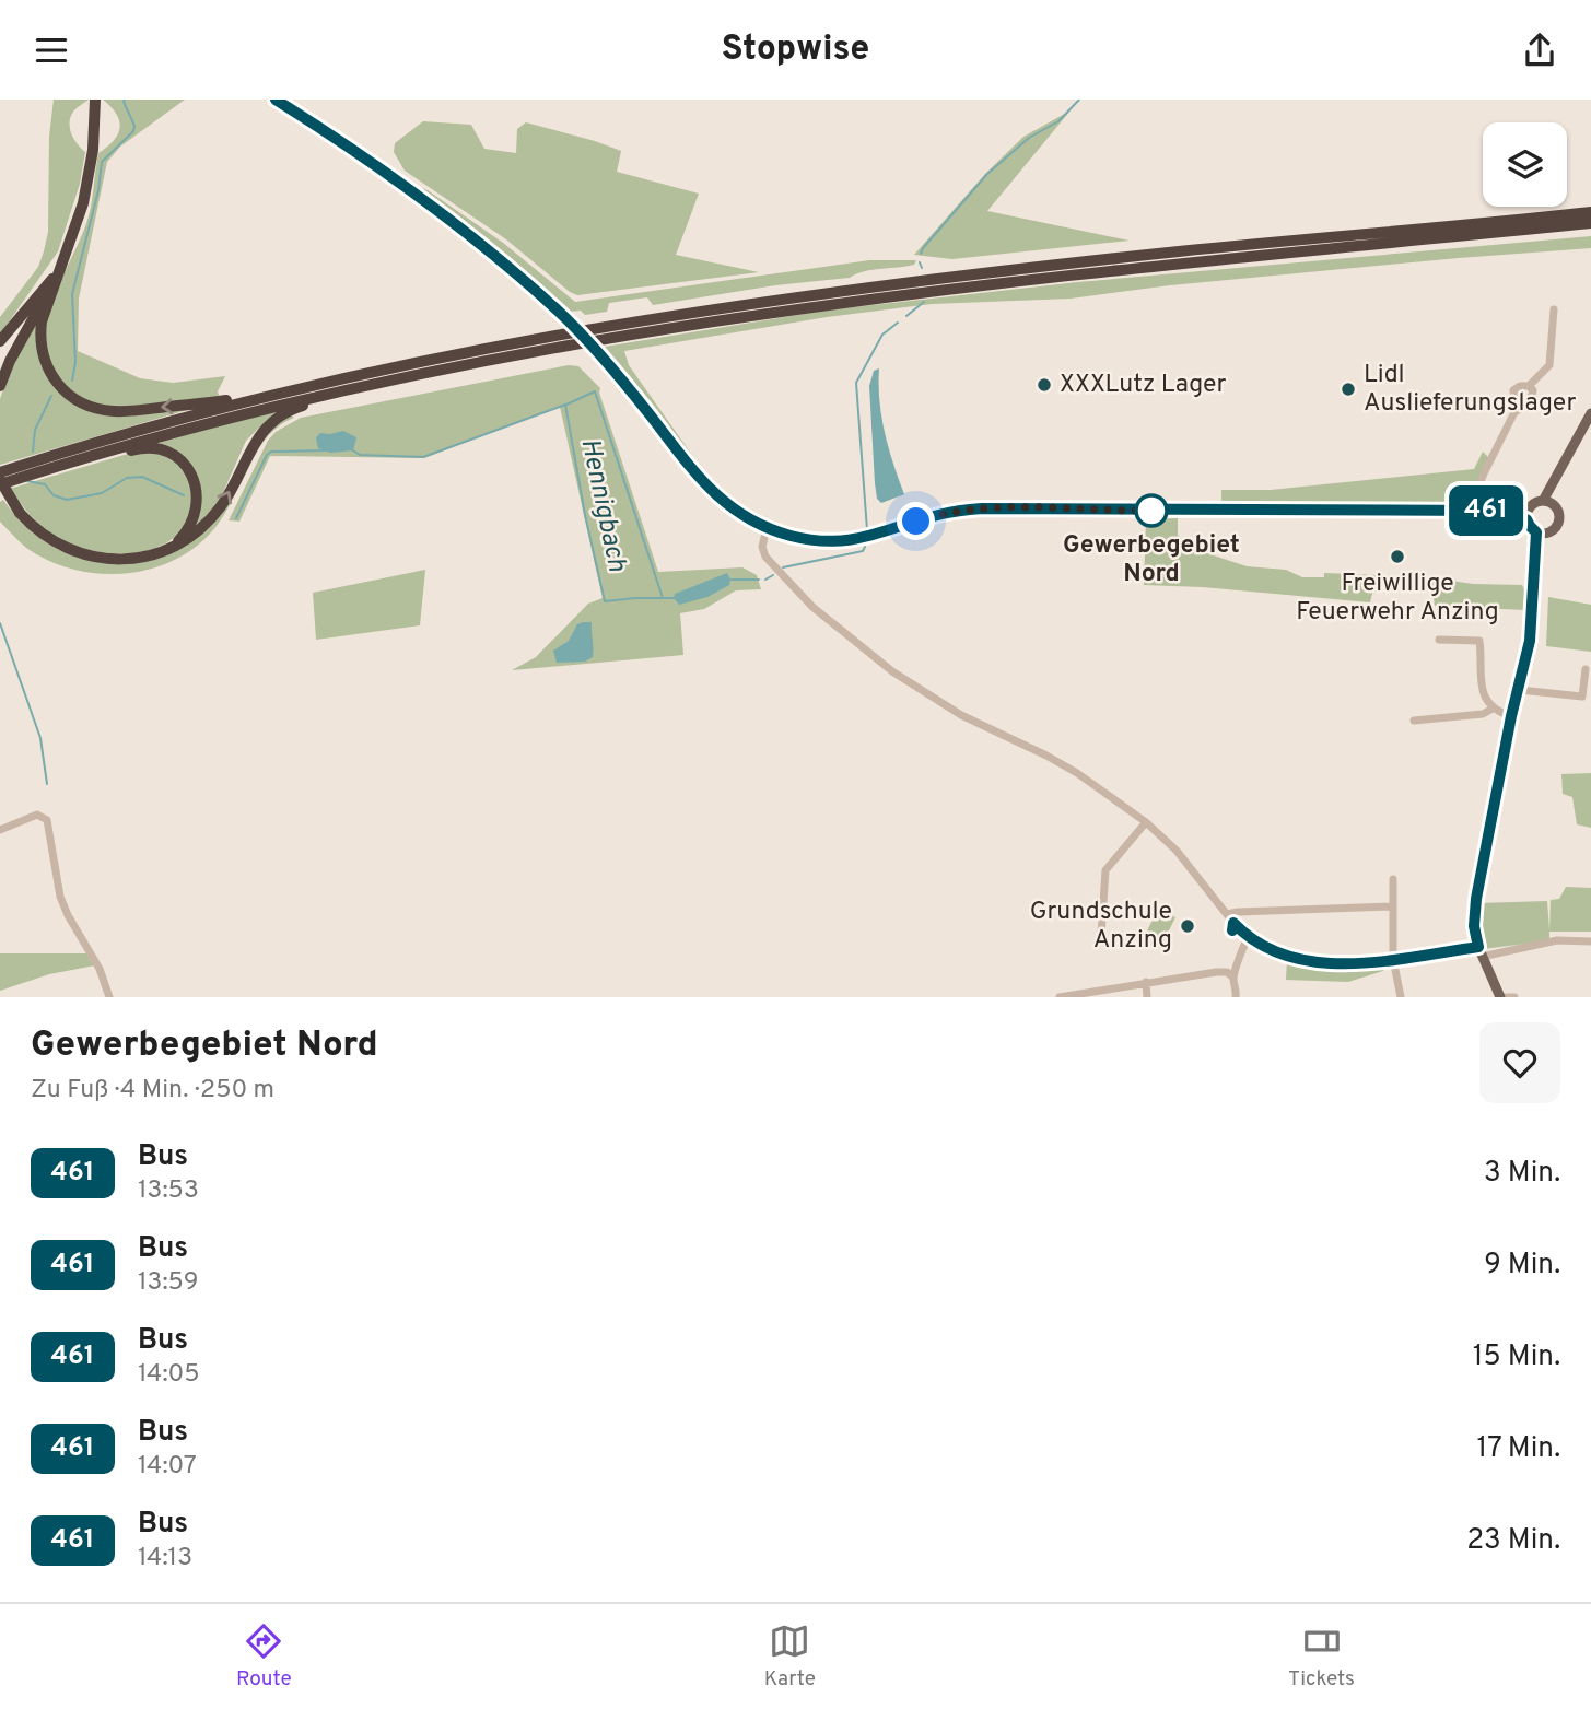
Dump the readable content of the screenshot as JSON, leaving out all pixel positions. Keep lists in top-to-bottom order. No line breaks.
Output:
{"water":["Hennigbach"],"places":["XXXLutz Lager","Lidl Auslieferungslager","Gewerbegebiet Nord","Freiwillige Feuerwehr Anzing","Grundschule Anzing"],"lines":["bus line 461"],"page":{"header":"Stopwise","on_map":"461","heading":["Gewerbegebiet Nord","Zu Fuß · 4 Min. · 250 m"],"list":[{"mark":"461","name":"Bus","note":"13:53","value":"3 Min."},{"mark":"461","name":"Bus","note":"13:59","value":"9 Min."},{"mark":"461","name":"Bus","note":"14:05","value":"15 Min."},{"mark":"461","name":"Bus","note":"14:07","value":"17 Min."},{"mark":"461","name":"Bus","note":"14:13","value":"23 Min."}],"tabs":["Route","Karte","Tickets"]}}
